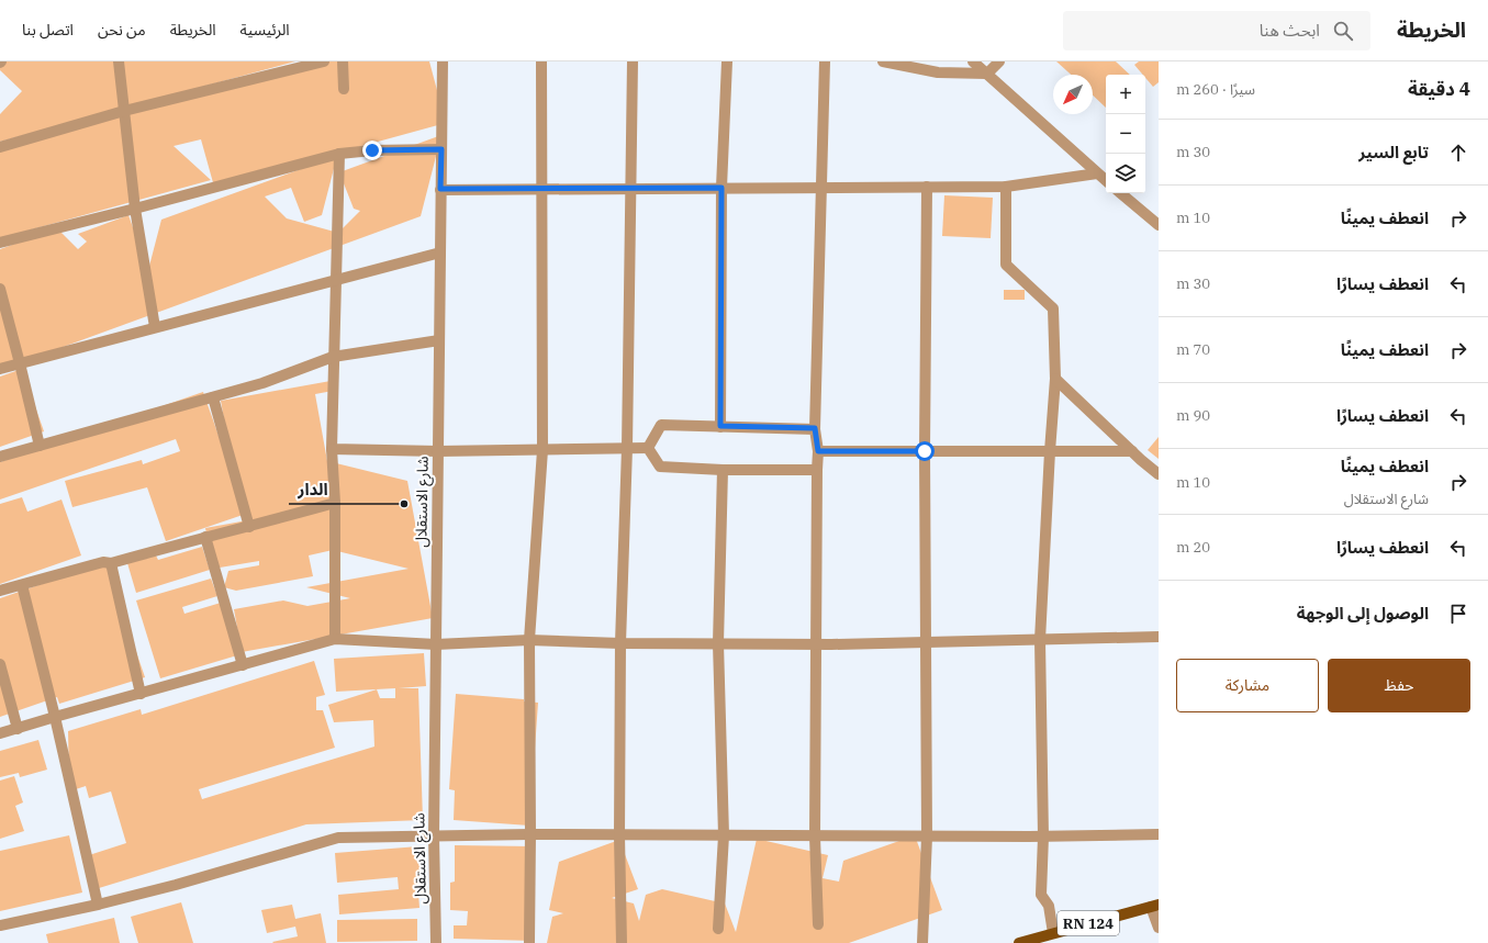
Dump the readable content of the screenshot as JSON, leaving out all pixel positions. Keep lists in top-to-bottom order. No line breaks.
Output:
{"streets":{"main road":["RN 124"],"street":["شارع الاستقلال"]},"places":["الدار"],"north":"bottom left","page":{"header":"الخريطة","search":"ابحث هنا","nav":["الرئيسية","الخريطة","من نحن","اتصل بنا"],"heading":["4 دقيقة","سيرًا · 260 m"],"map_buttons":["+","−"],"list":[["تابع السير","30 m"],["انعطف يمينًا","10 m"],["انعطف يسارًا","30 m"],["انعطف يمينًا","70 m"],["انعطف يسارًا","90 m"],["انعطف يمينًا","شارع الاستقلال","10 m"],["انعطف يسارًا","20 m"],"الوصول إلى الوجهة"],"buttons":["حفظ","مشاركة"]}}
